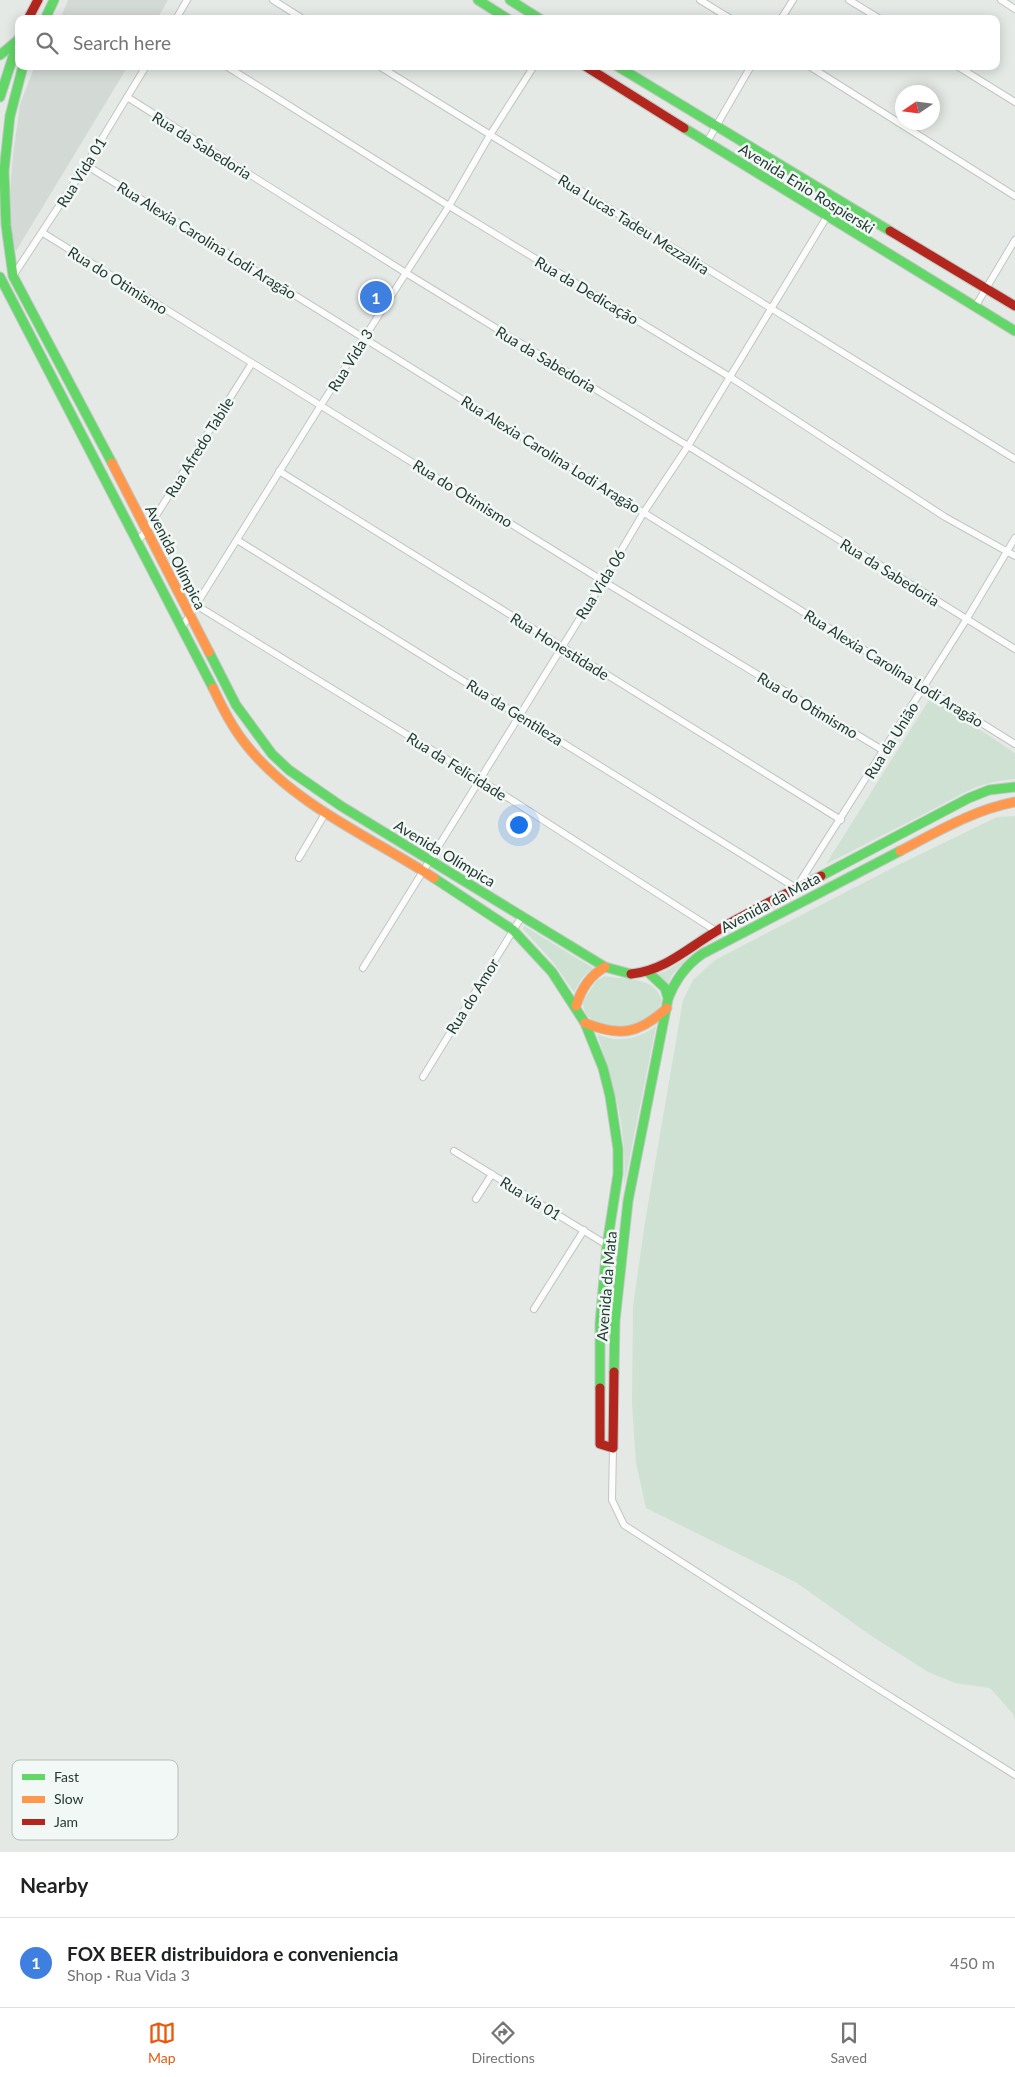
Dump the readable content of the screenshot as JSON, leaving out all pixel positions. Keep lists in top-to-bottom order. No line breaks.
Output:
{"streets":{"street":["Rua da Sabedoria","Rua Vida 01","Avenida Enio Rospierski","Rua Lucas Tadeu Mezzalira","Rua Alexia Carolina Lodi Aragão","Rua do Otimismo","Rua da Dedicação","Rua Vida 3","Rua Afredo Tabile","Avenida Olímpica","Rua Vida 06","Rua Honestidade","Rua da Gentileza","Rua da União","Rua da Felicidade","Avenida da Mata","Rua do Amor","Rua via 01"]},"crossings":[["Rua da Sabedoria","Rua Vida 01"],["Rua da Sabedoria","Rua Vida 3"],["Rua da Sabedoria","Rua Vida 06"],["Rua da Sabedoria","Rua da União"],["Rua Vida 01","Rua Alexia Carolina Lodi Aragão"],["Rua Vida 01","Rua do Otimismo"],["Rua Vida 01","Avenida Olímpica"],["Avenida Enio Rospierski","Rua Vida 06"],["Rua Lucas Tadeu Mezzalira","Rua Vida 3"],["Rua Lucas Tadeu Mezzalira","Rua Vida 06"],["Rua Alexia Carolina Lodi Aragão","Rua Vida 3"],["Rua Alexia Carolina Lodi Aragão","Rua Vida 06"],["Rua Alexia Carolina Lodi Aragão","Rua da União"],["Rua do Otimismo","Rua Vida 3"],["Rua do Otimismo","Rua Afredo Tabile"],["Rua do Otimismo","Rua Vida 06"],["Rua do Otimismo","Rua da União"],["Rua da Dedicação","Rua Vida 3"],["Rua da Dedicação","Rua Vida 06"],["Rua da Dedicação","Rua da União"],["Rua Vida 3","Avenida Olímpica"],["Rua Vida 3","Rua Honestidade"],["Rua Vida 3","Rua da Gentileza"],["Rua Vida 3","Rua da Felicidade"],["Rua Afredo Tabile","Avenida Olímpica"],["Avenida Olímpica","Rua Vida 06"],["Avenida Olímpica","Avenida da Mata"],["Avenida Olímpica","Rua do Amor"],["Rua Vida 06","Rua Honestidade"],["Rua Vida 06","Rua da Gentileza"],["Rua Vida 06","Rua da Felicidade"],["Rua Honestidade","Rua da União"],["Rua da Gentileza","Rua da União"],["Rua da Gentileza","Avenida da Mata"],["Rua da União","Avenida da Mata"],["Rua da Felicidade","Avenida da Mata"],["Avenida da Mata","Rua via 01"]],"legend":["Fast","Slow","Jam"],"north":"left","page":{"search":"Search here","pins":"1","heading":"Nearby","list":[{"mark":"1","name":"FOX BEER distribuidora e conveniencia","note":"Shop · Rua Vida 3","value":"450 m"}],"nav":["Map","Directions","Saved"]}}
